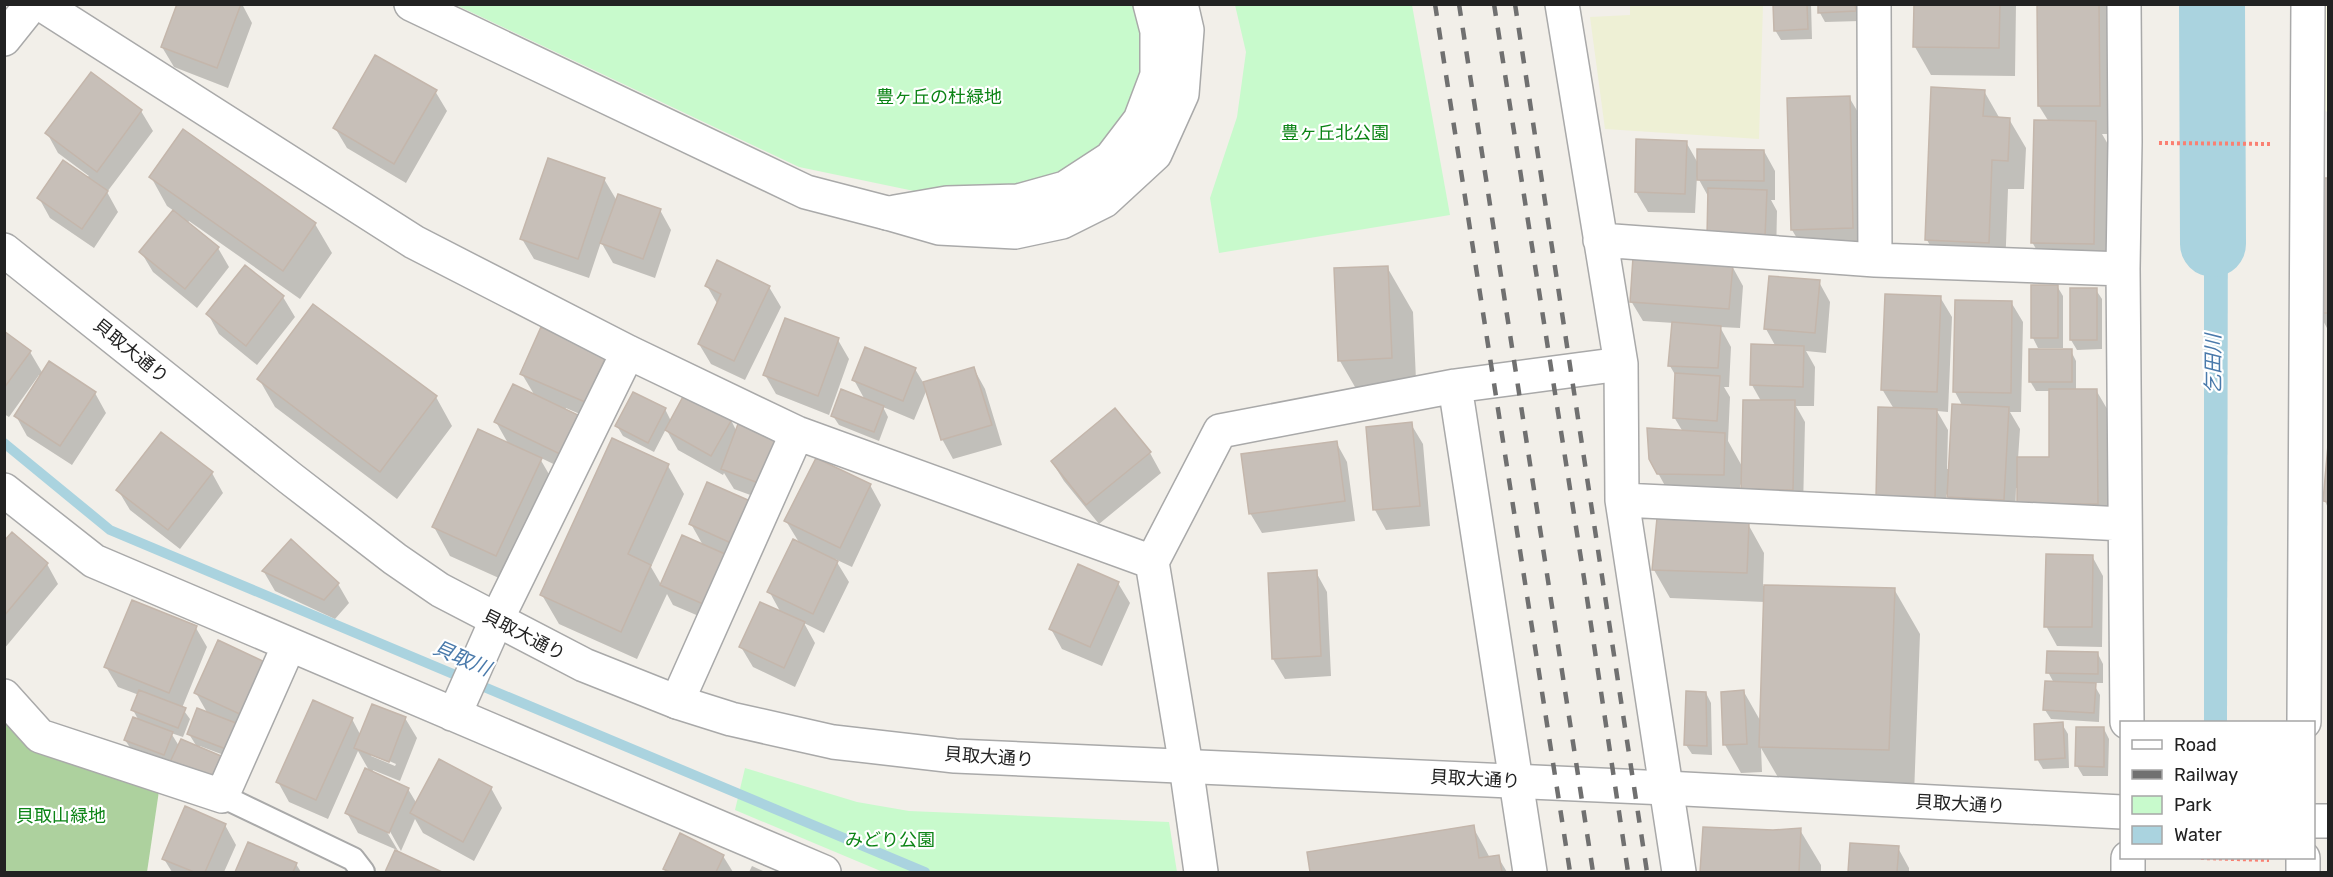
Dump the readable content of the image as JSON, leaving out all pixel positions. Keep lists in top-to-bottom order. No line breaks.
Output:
{"streets":{"street":["貝取大通り"]},"water":["乞田川","貝取川"],"parks":["豊ヶ丘の杜緑地","豊ヶ丘北公園","貝取山緑地","みどり公園"],"legend":["Road","Railway","Park","Water"]}
